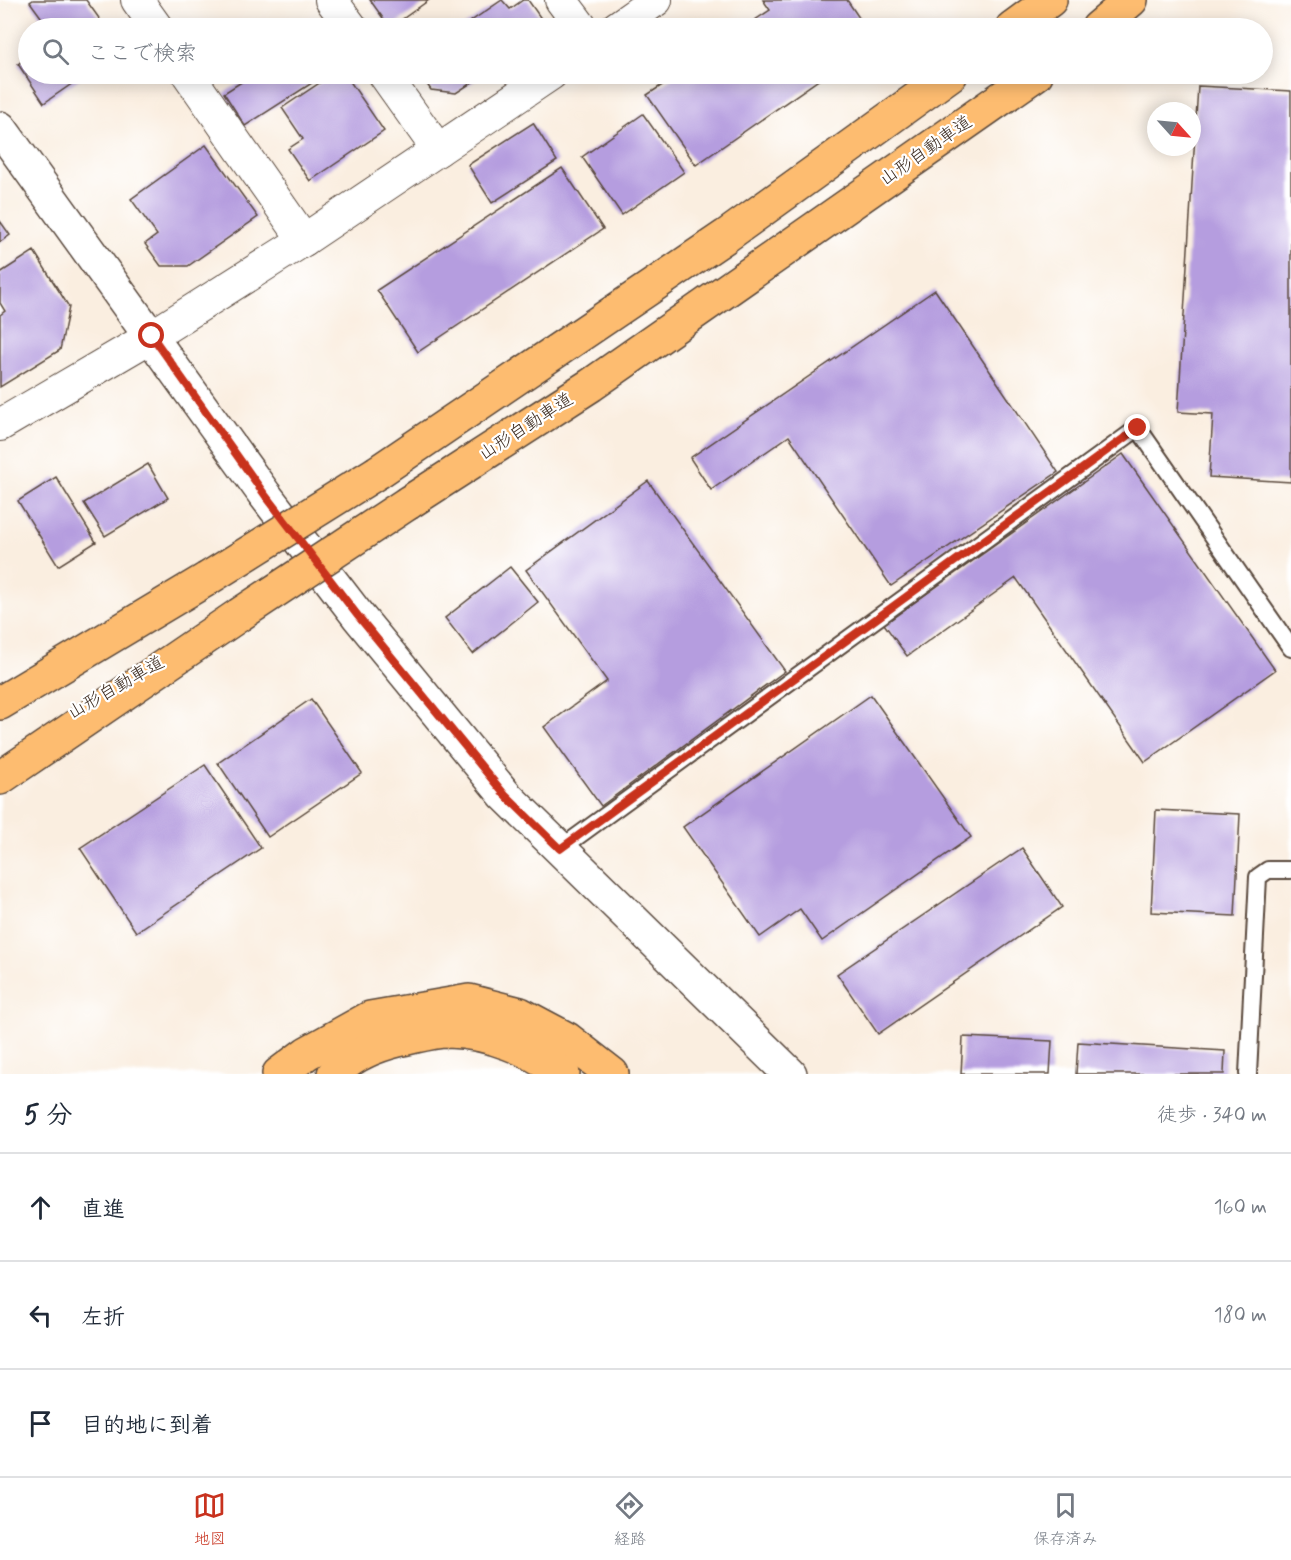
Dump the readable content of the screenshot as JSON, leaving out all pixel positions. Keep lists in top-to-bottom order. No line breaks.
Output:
{"streets":{"highway":["山形自動車道"]},"north":"bottom right","page":{"search":"ここで検索","heading":["5 分","徒歩 · 340 m"],"list":[["直進","160 m"],["左折","180 m"],"目的地に到着"],"nav":["地図","経路","保存済み"]}}
